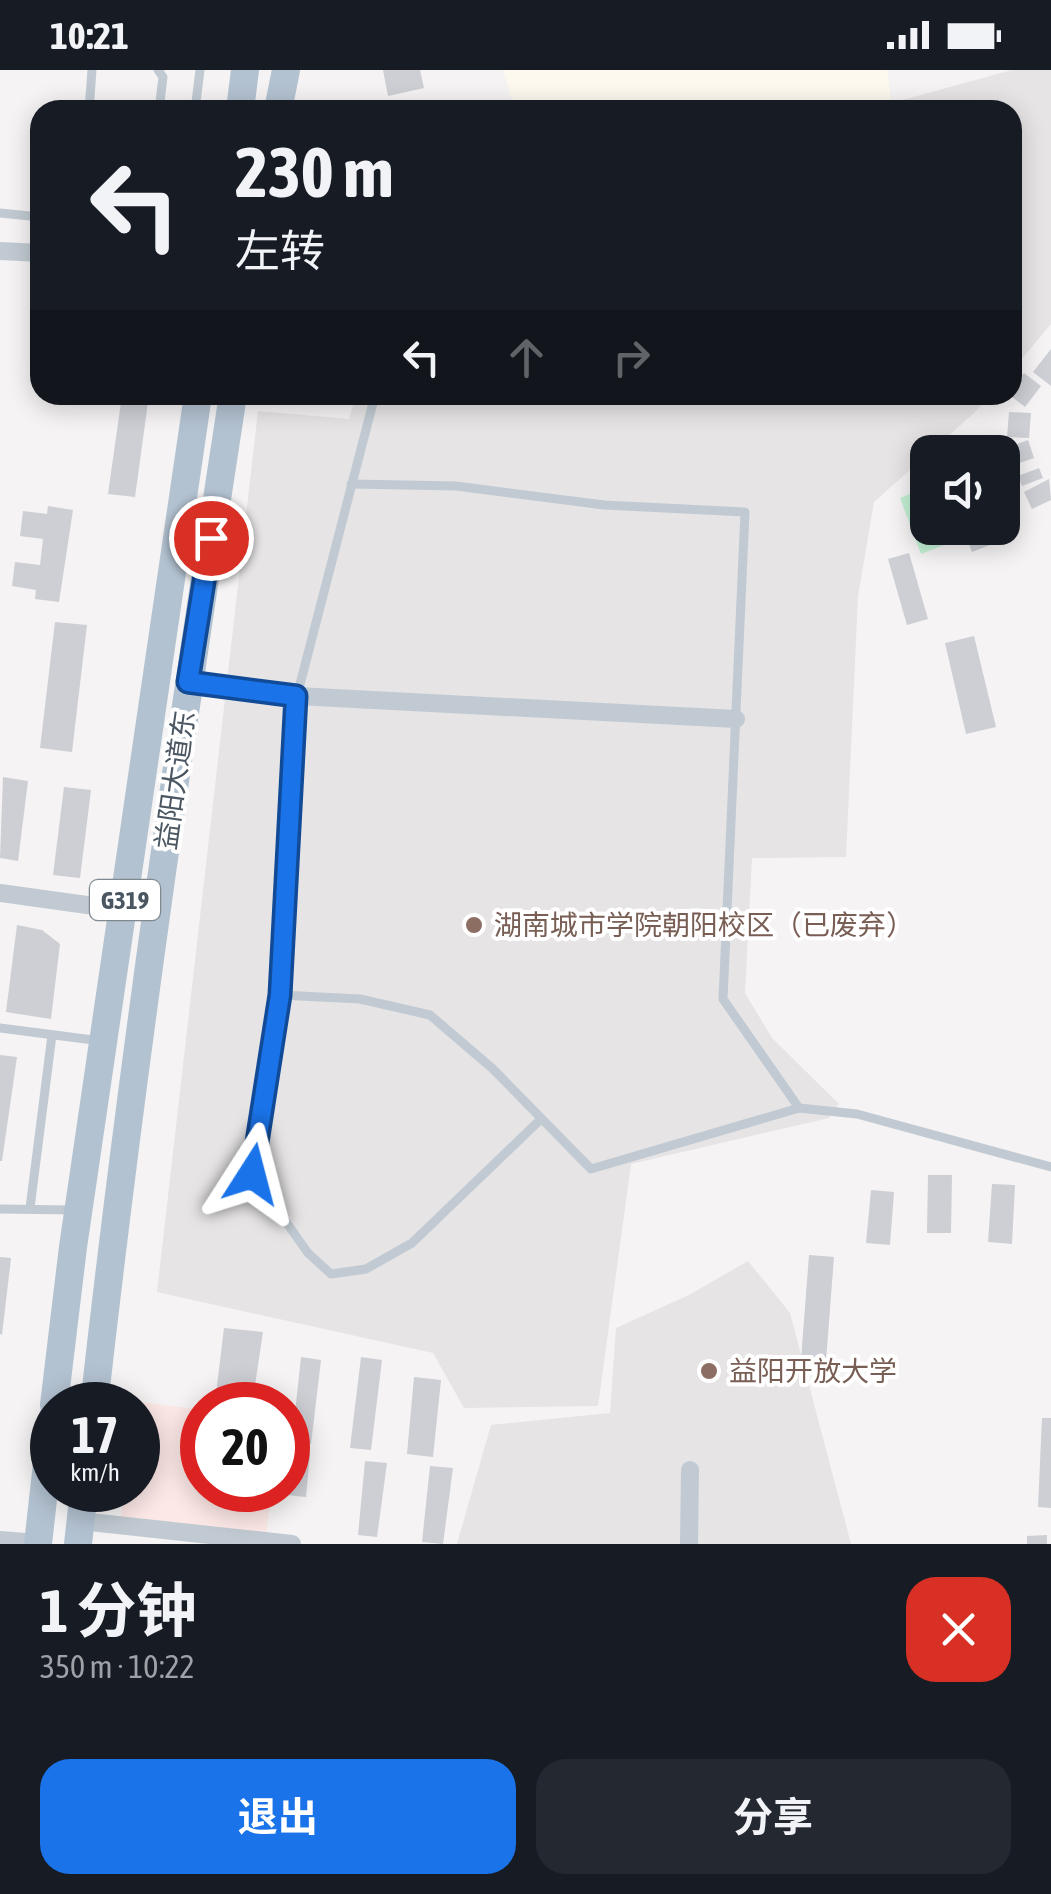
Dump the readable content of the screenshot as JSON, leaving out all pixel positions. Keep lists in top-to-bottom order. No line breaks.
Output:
{"streets":{"main road":["益阳大道东","G319"]},"places":["湖南城市学院朝阳校区（已废弃）","益阳开放大学"],"page":{"status":"10:21","turn":["230 m","左转"],"speed":"17 km/h","limit":"20","heading":["1 分钟","350 m · 10:22"],"buttons":["退出","分享"]}}
